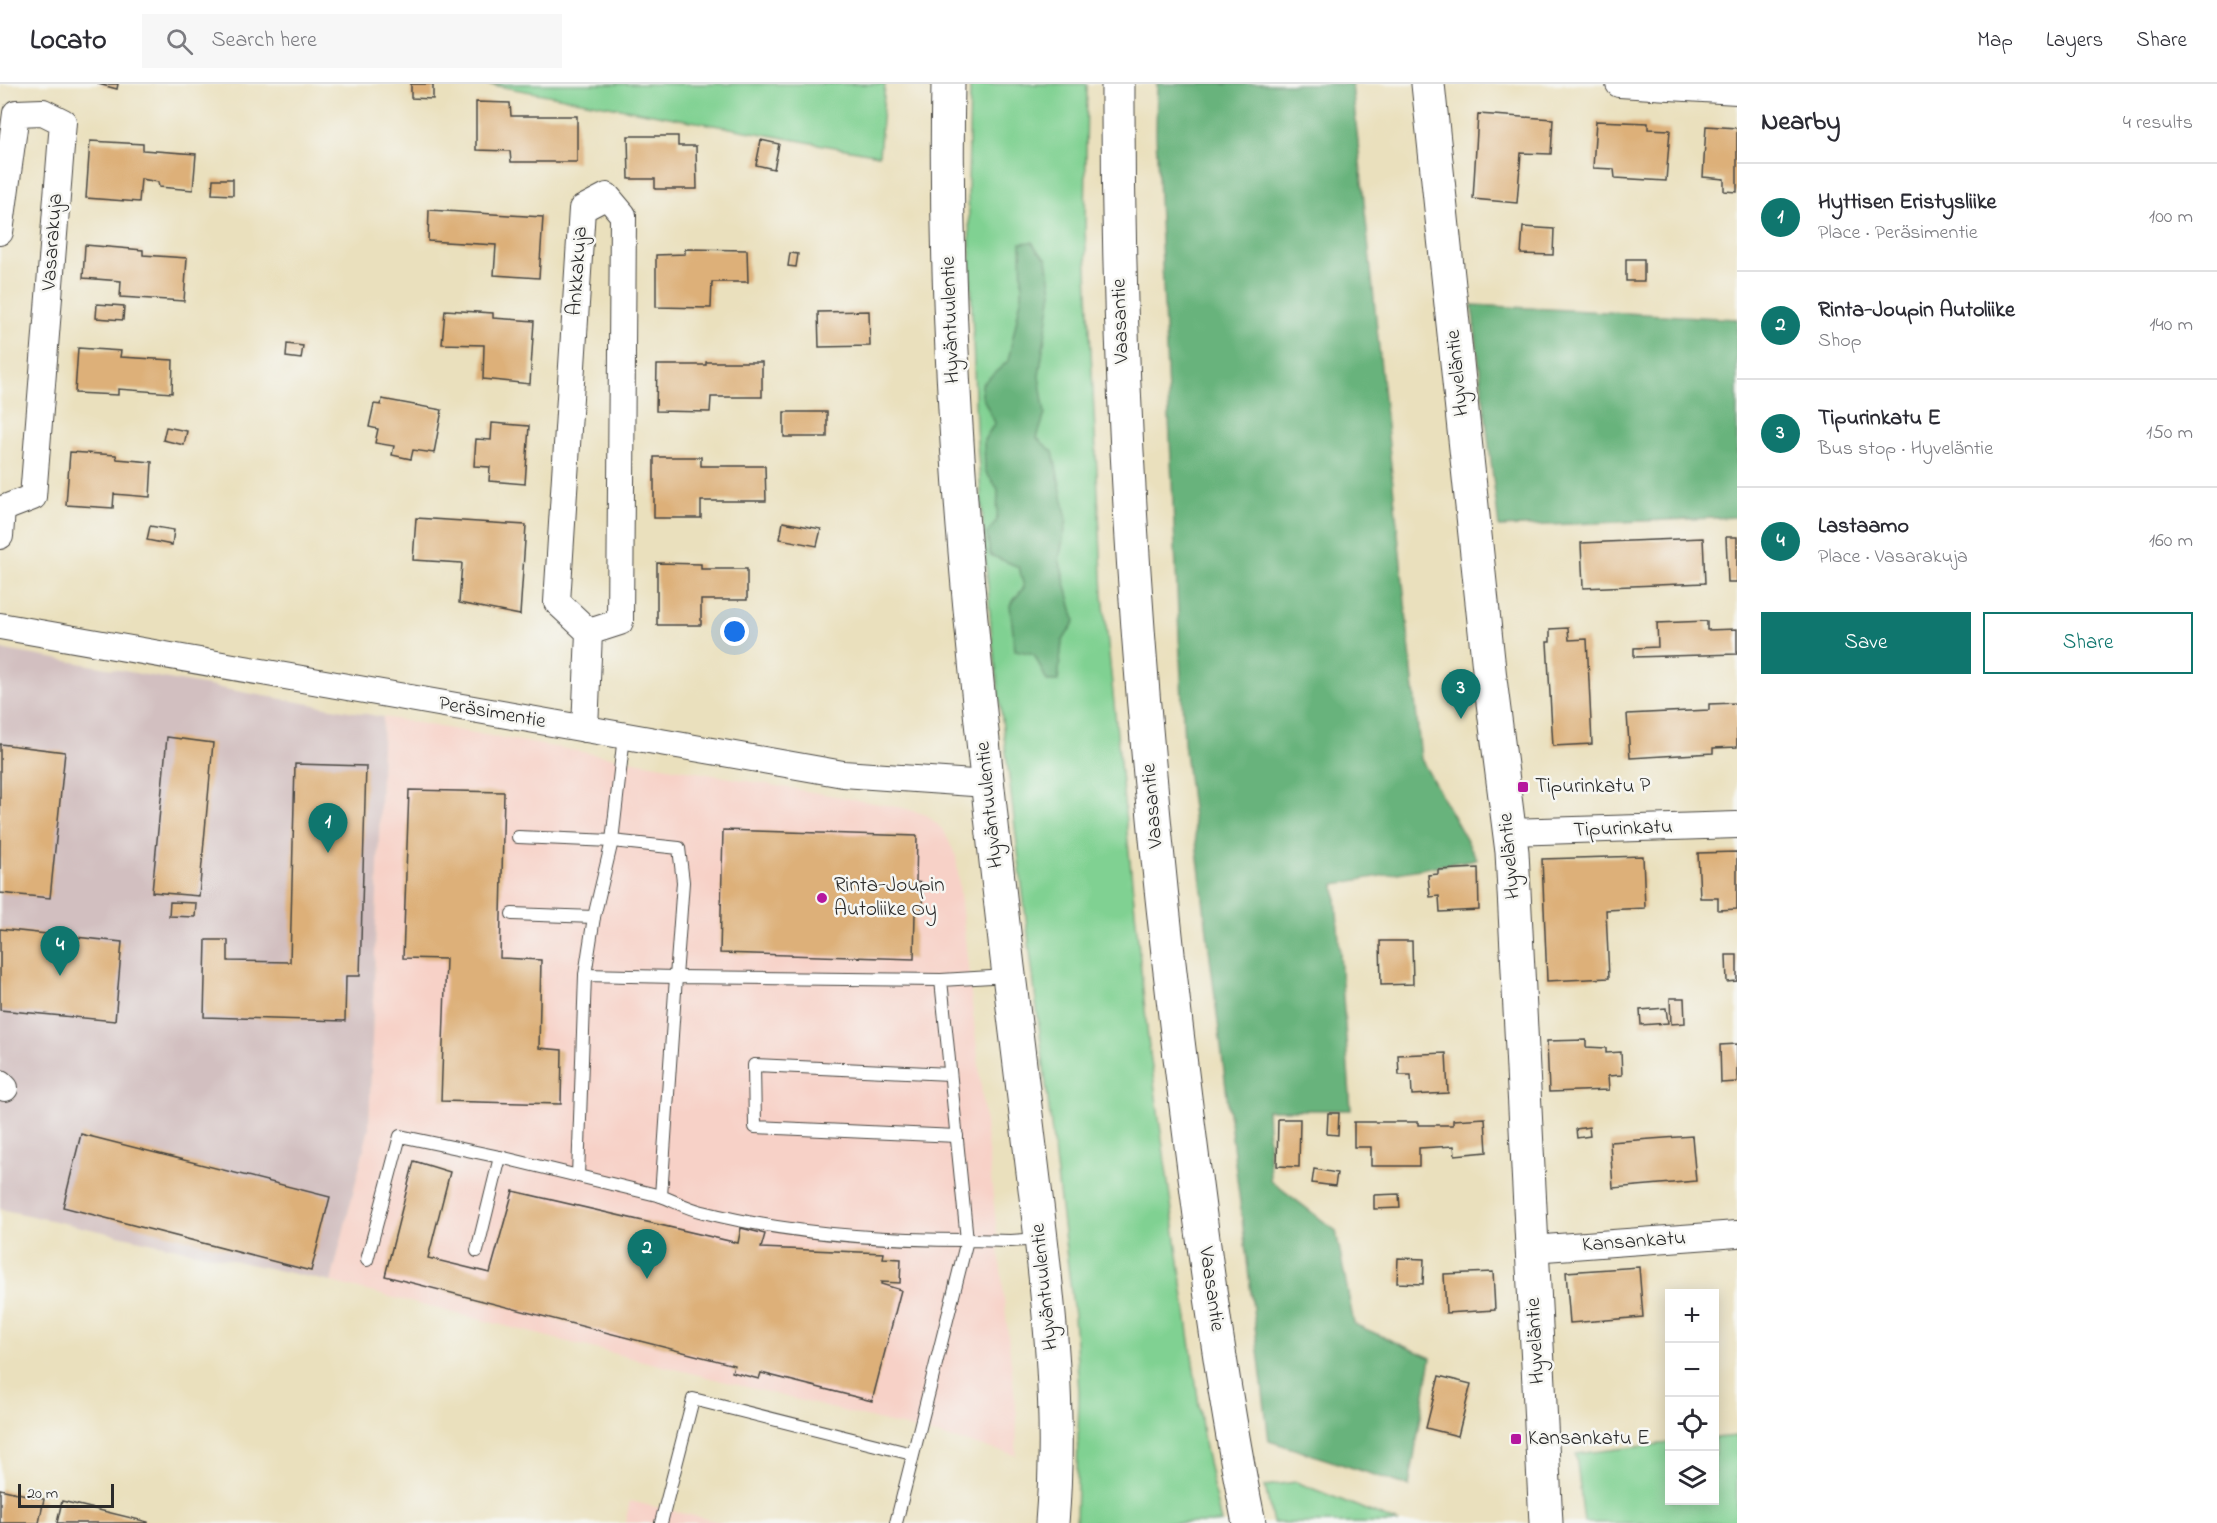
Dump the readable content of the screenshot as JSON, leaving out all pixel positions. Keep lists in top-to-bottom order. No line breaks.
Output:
{"streets":{"street":["Vasarakuja","Ankkakuja","Hyväntuulentie","Vaasantie","Hyveläntie","Peräsimentie","Tipurinkatu","Kansankatu"]},"crossings":[["Hyväntuulentie","Peräsimentie"],["Hyveläntie","Tipurinkatu"],["Hyveläntie","Kansankatu"]],"places":{"transit":["Tipurinkatu P","Kansankatu E"],"other":["Rinta-Joupin Autoliike Oy"]},"scale_bar":"20 m","page":{"header":"Locato","search":"Search here","nav":["Map","Layers","Share"],"heading":["Nearby","4 results"],"list":[{"mark":"1","name":"Hyttisen Eristysliike","note":"Place · Peräsimentie","value":"100 m"},{"mark":"2","name":"Rinta-Joupin Autoliike","note":"Shop","value":"140 m"},{"mark":"3","name":"Tipurinkatu E","note":"Bus stop · Hyveläntie","value":"150 m"},{"mark":"4","name":"Lastaamo","note":"Place · Vasarakuja","value":"160 m"}],"buttons":["Save","Share"],"pins":["3","1","4","2"],"map_buttons":["+","−"],"scale":"20 m"}}
